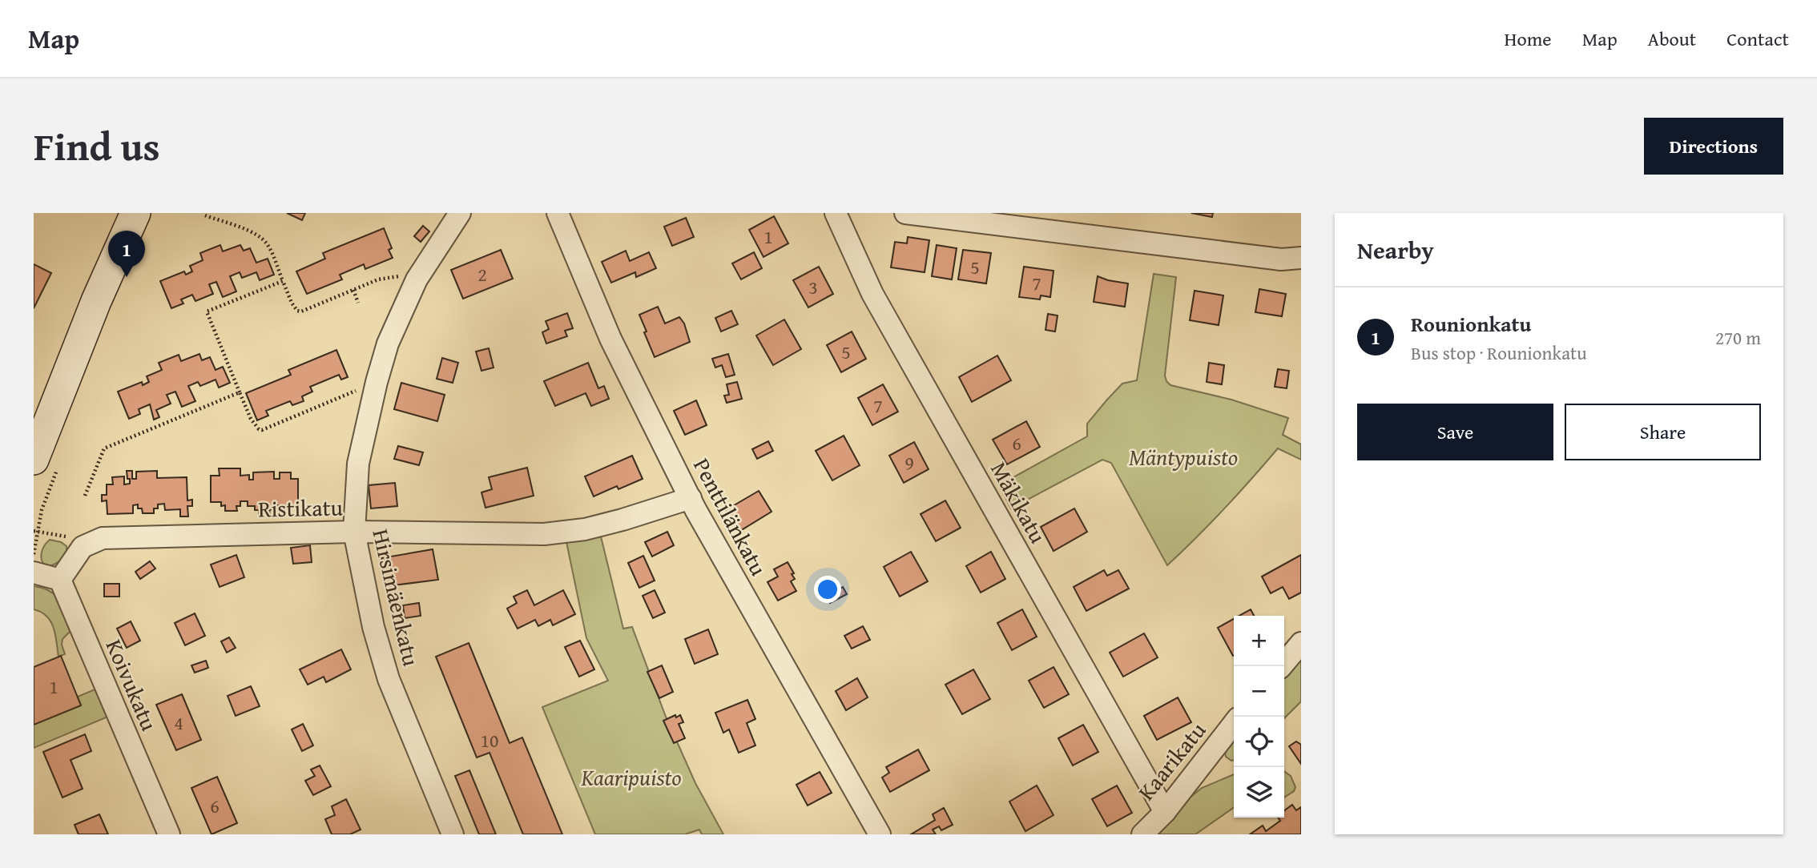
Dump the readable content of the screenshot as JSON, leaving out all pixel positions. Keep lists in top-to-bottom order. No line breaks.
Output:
{"streets":{"street":["Mäkikatu","Ristikatu","Penttilänkatu","Hirsimäenkatu","Koivukatu","Kaarikatu"]},"crossings":[["Mäkikatu","Kaarikatu"],["Ristikatu","Penttilänkatu"],["Ristikatu","Hirsimäenkatu"],["Ristikatu","Koivukatu"]],"parks":["Mäntypuisto","Kaaripuisto"],"house_numbers":["1","5","2","7","3","5","7","6","9","1","4","10","6"],"page":{"header":"Map","nav":["Home","Map","About","Contact"],"title":"Find us","buttons":["Directions",["Save","Share"]],"heading":"Nearby","pins":"1","list":[{"mark":"1","name":"Rounionkatu","note":"Bus stop · Rounionkatu","value":"270 m"}],"map_buttons":["+","−"]}}
